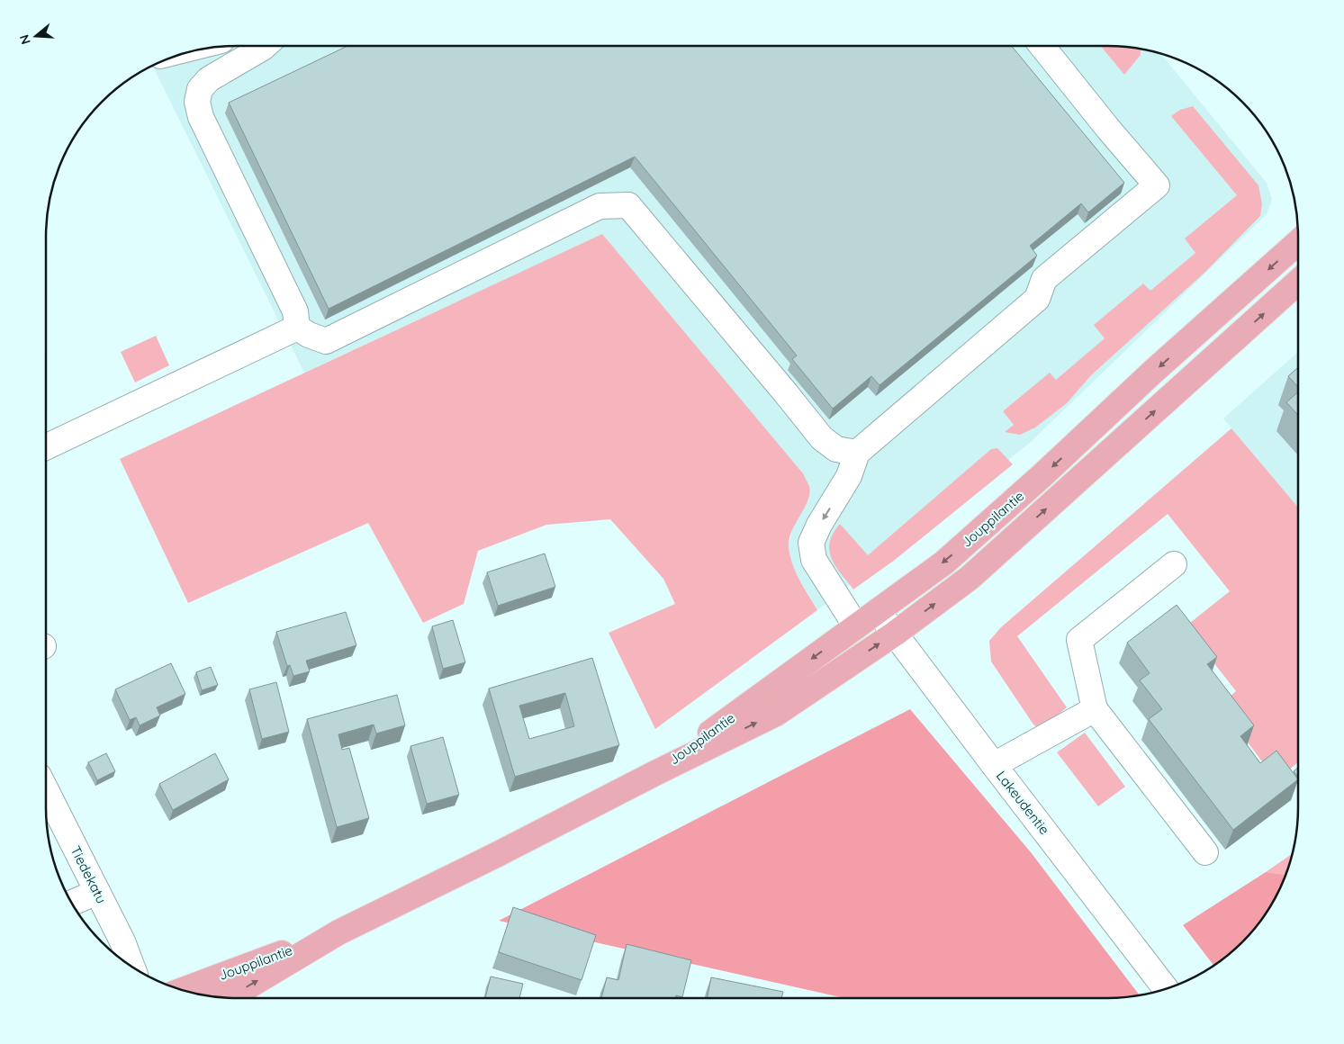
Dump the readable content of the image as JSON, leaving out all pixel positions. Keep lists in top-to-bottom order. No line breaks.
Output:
{"streets":{"main road":["Jouppilantie"],"street":["Lakeudentie","Tiedekatu"]},"crossings":[["Jouppilantie","Lakeudentie"]],"north":"left"}
